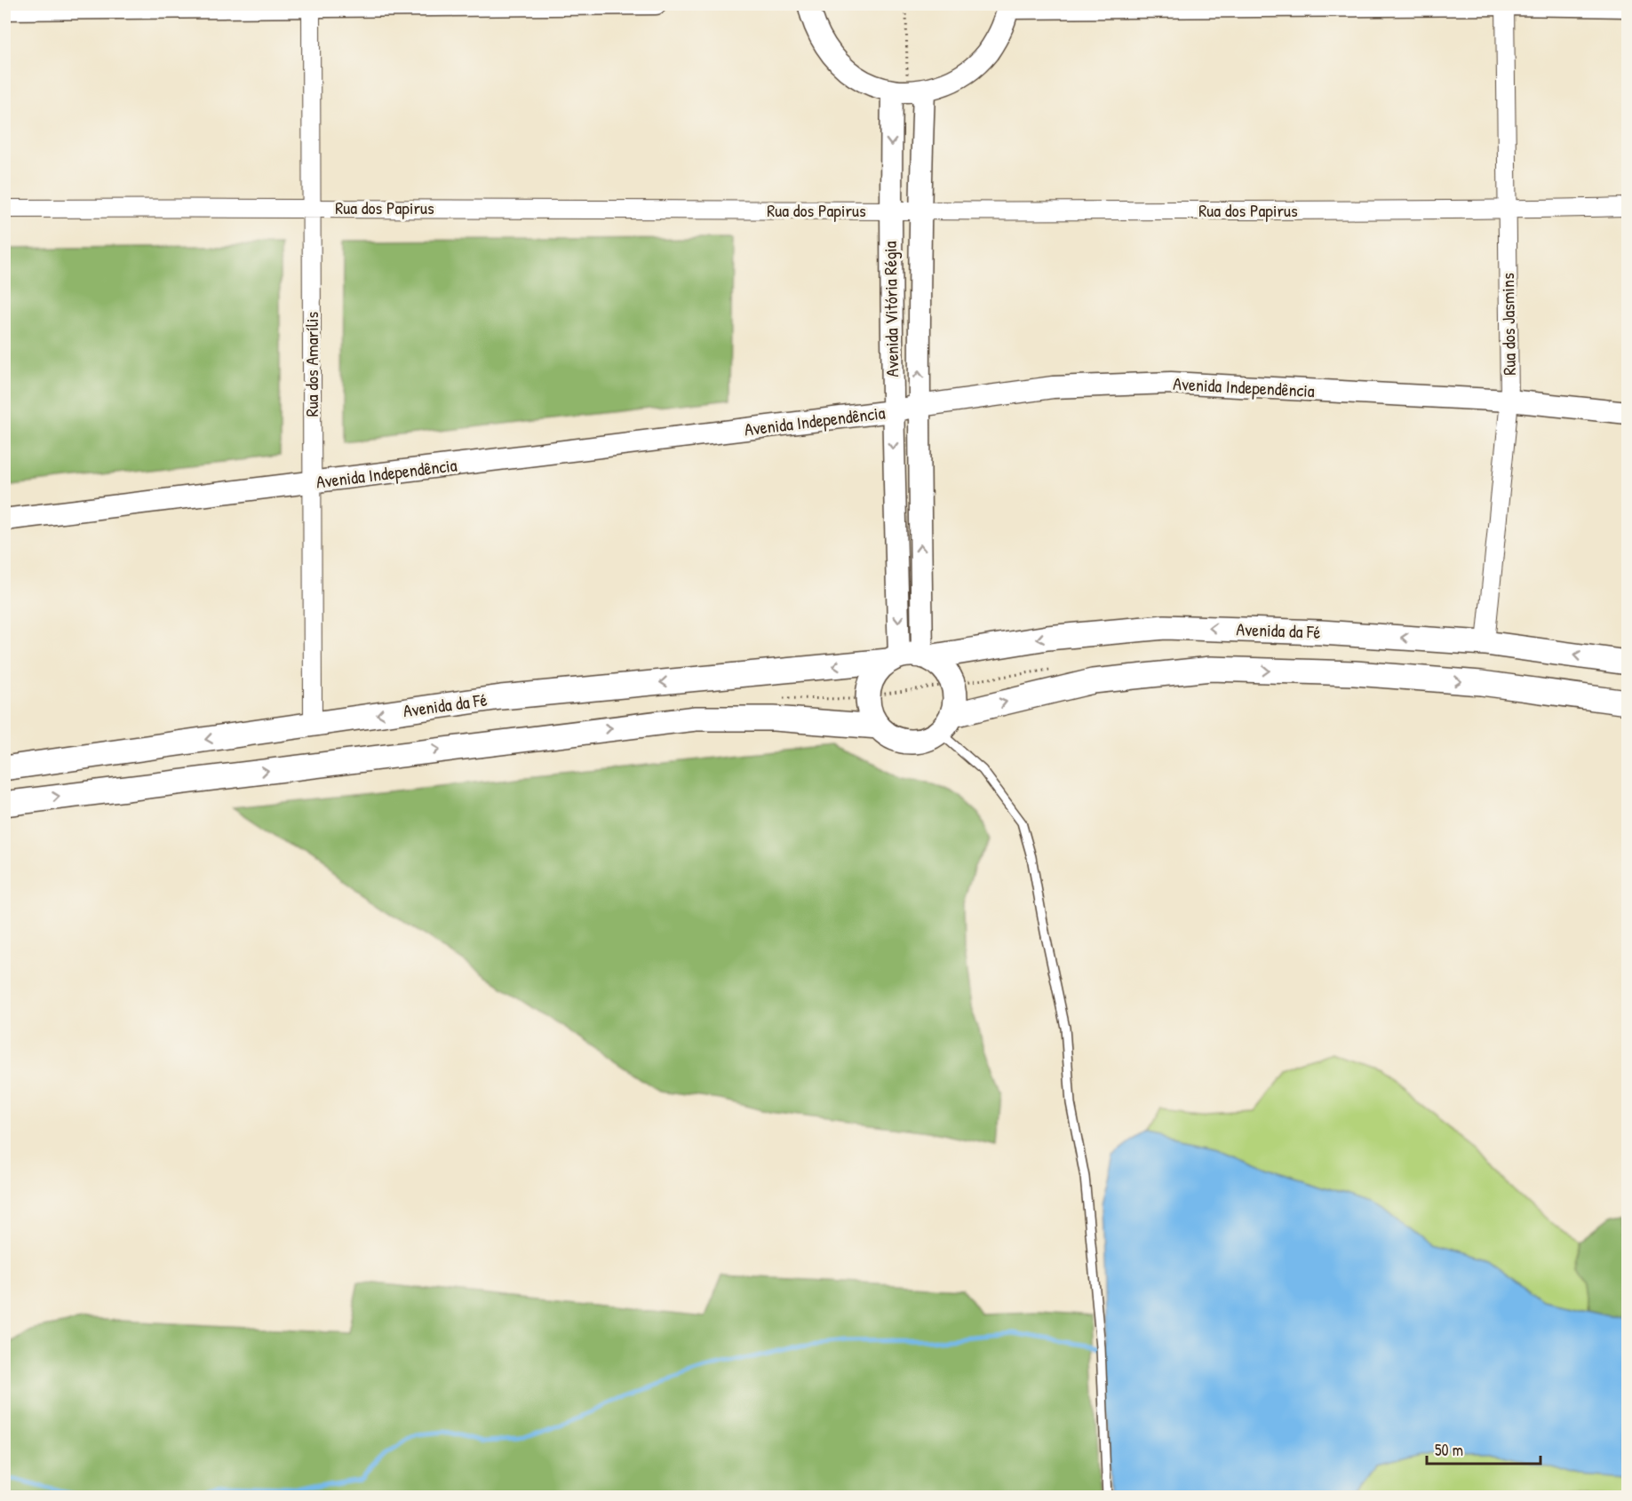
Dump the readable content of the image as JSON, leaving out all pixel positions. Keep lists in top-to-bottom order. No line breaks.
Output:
{"streets":{"main road":["Avenida da Fé"],"street":["Rua dos Papirus","Avenida Vitória Régia","Rua dos Jasmins","Rua dos Amarílis","Avenida Independência"]},"crossings":[["Rua dos Papirus","Avenida Vitória Régia"],["Rua dos Papirus","Rua dos Jasmins"],["Rua dos Papirus","Rua dos Amarílis"],["Avenida Vitória Régia","Avenida Independência"],["Avenida Vitória Régia","Avenida da Fé"],["Rua dos Jasmins","Avenida Independência"],["Rua dos Jasmins","Avenida da Fé"],["Rua dos Amarílis","Avenida Independência"],["Rua dos Amarílis","Avenida da Fé"]],"scale_bar":"50 m"}
